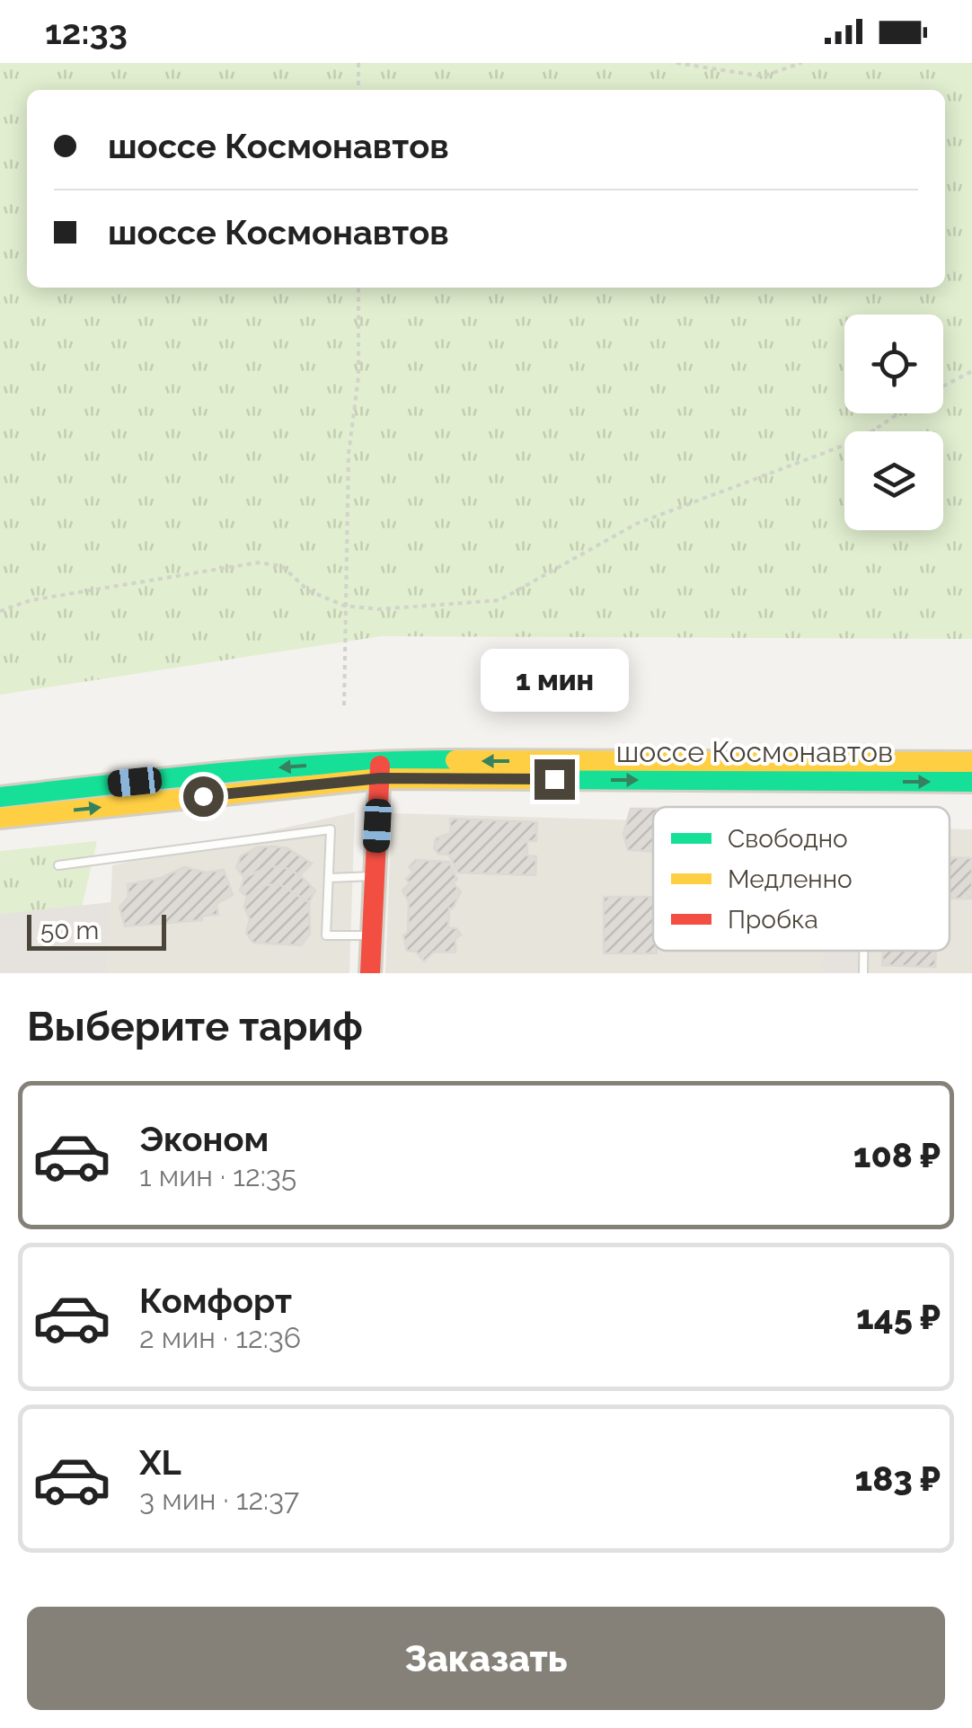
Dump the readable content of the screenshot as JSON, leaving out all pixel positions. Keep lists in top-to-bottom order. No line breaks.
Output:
{"streets":{"main road":["шоссе Космонавтов"]},"legend":["Свободно","Медленно","Пробка"],"scale_bar":"50 m","page":{"status":"12:33","banner":["шоссе Космонавтов","шоссе Космонавтов"],"bubble":"1 мин","scale":"50 m","heading":"Выберите тариф","list":[{"name":"Эконом","note":"1 мин · 12:35","value":"108 ₽"},{"name":"Комфорт","note":"2 мин · 12:36","value":"145 ₽"},{"name":"XL","note":"3 мин · 12:37","value":"183 ₽"}],"buttons":"Заказать"}}
